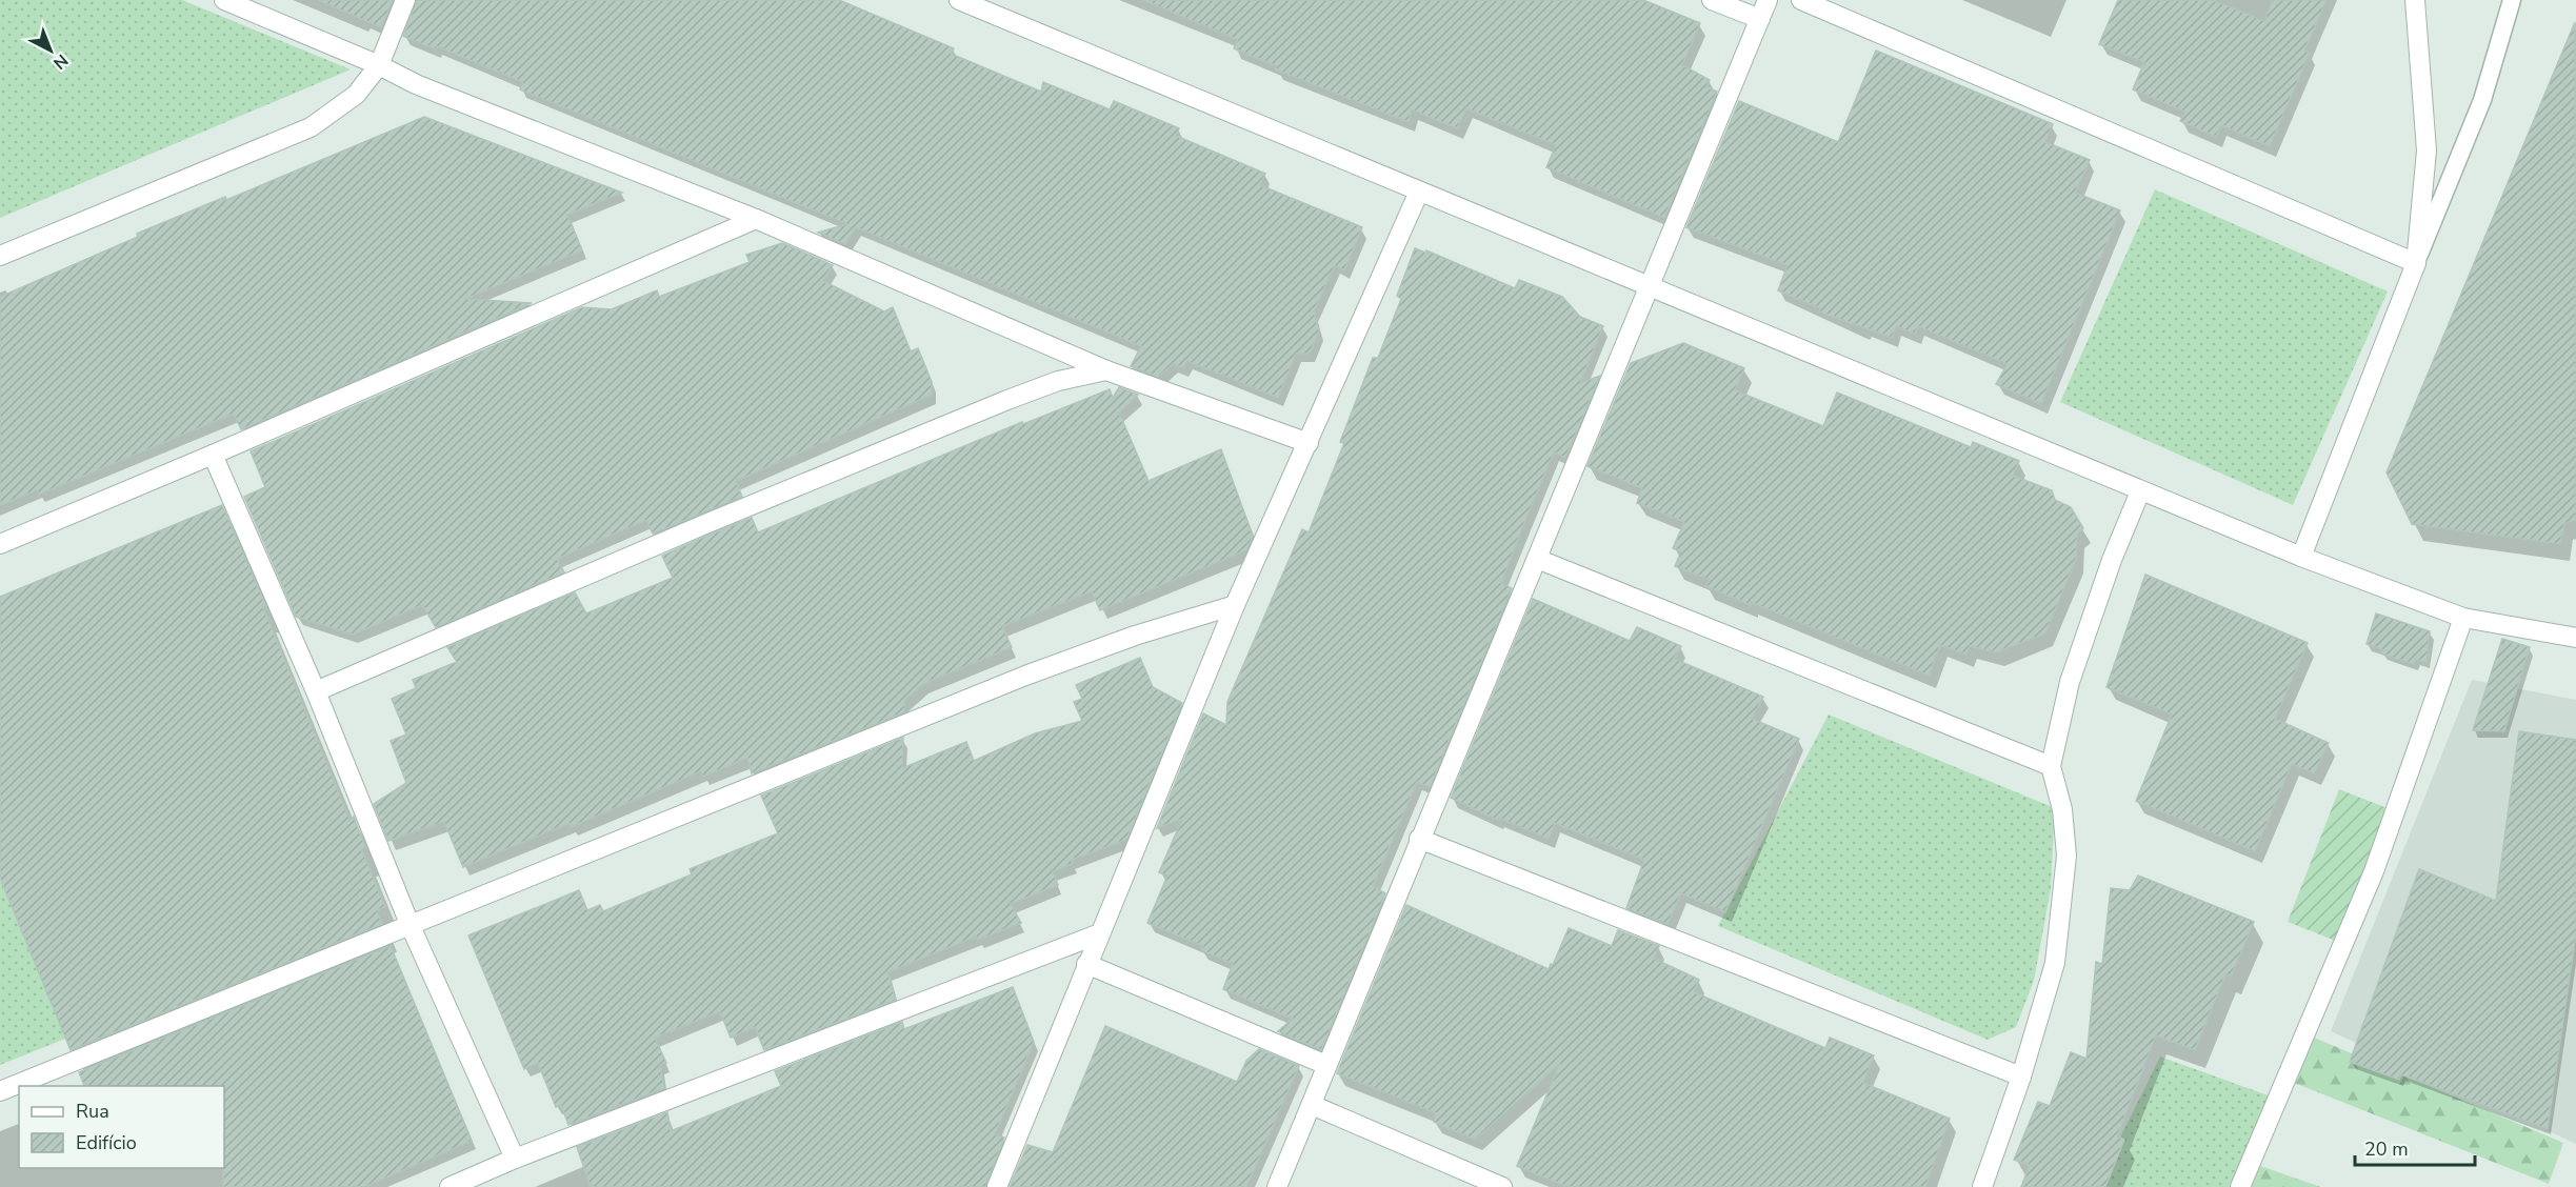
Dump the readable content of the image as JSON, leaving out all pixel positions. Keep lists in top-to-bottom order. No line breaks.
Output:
{"legend":["Rua","Edifício"],"scale_bar":"20 m","north":"bottom right"}
